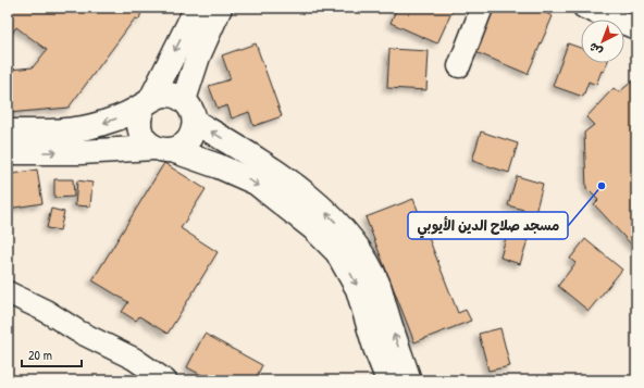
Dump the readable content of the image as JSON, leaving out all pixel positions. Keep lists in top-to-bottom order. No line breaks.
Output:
{"places":["مسجد صلاح الدين الأيوبي"],"scale_bar":"20 m","north":"bottom left"}
